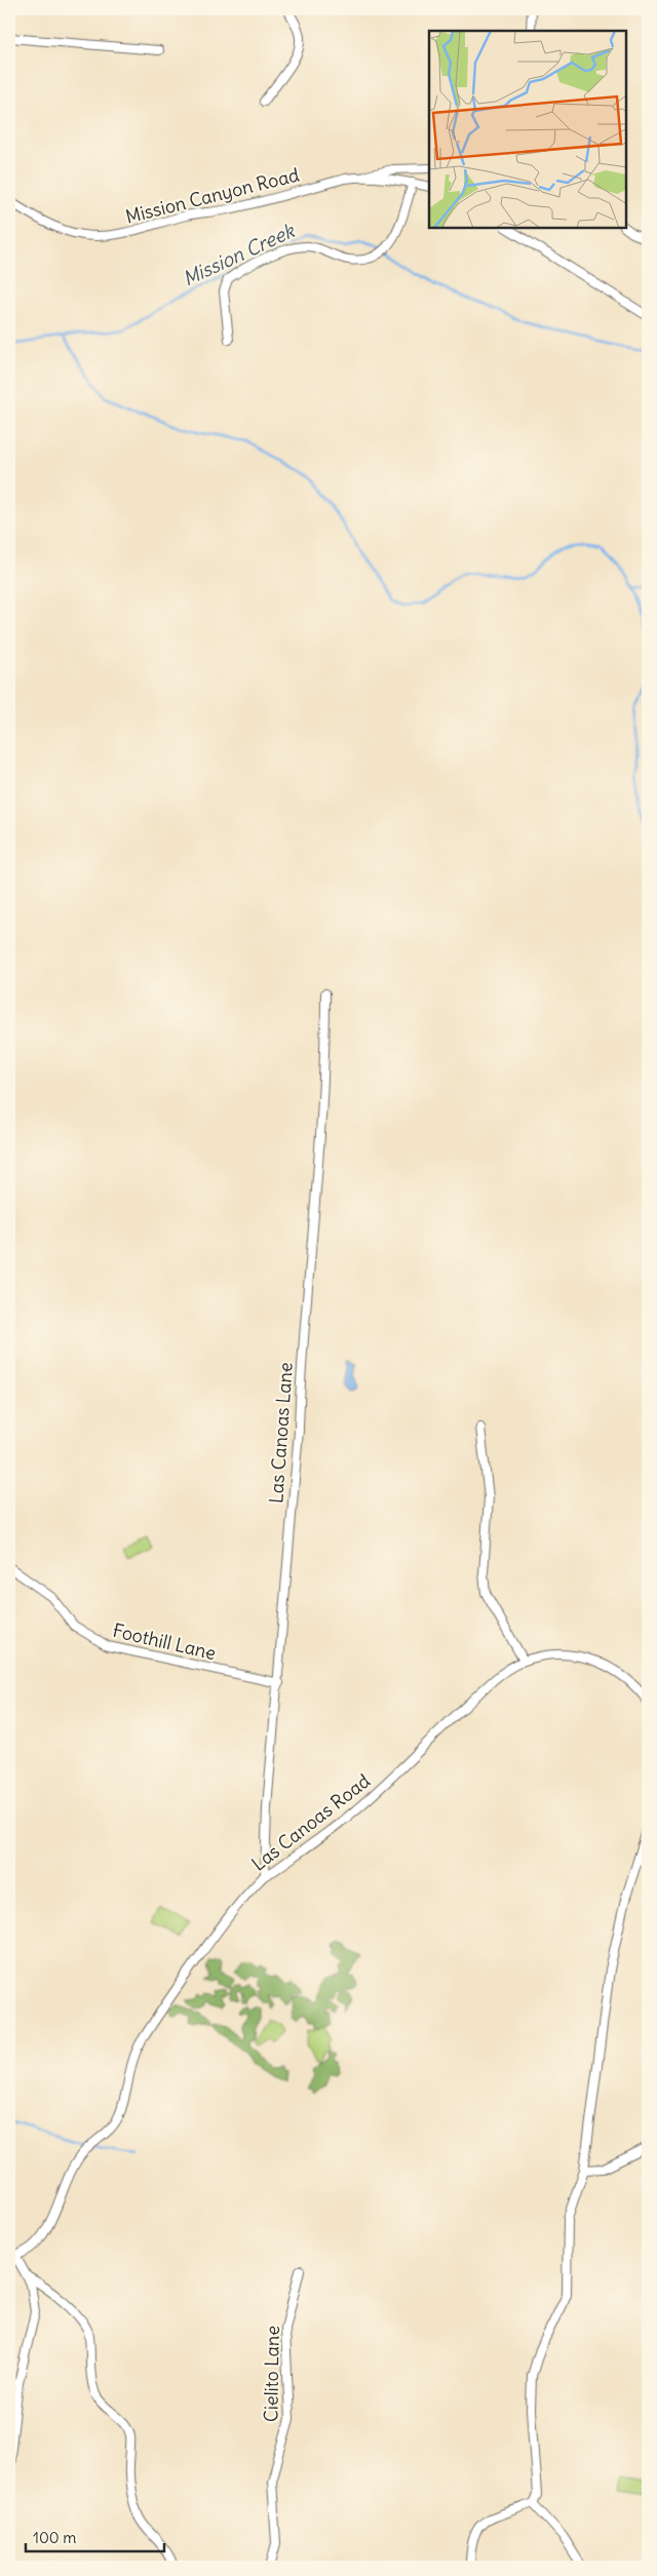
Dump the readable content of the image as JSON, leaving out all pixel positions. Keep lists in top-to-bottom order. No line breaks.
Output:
{"streets":{"street":["Mission Canyon Road","Las Canoas Lane","Foothill Lane","Las Canoas Road","Cielito Lane"]},"crossings":[["Las Canoas Lane","Foothill Lane"],["Las Canoas Lane","Las Canoas Road"]],"water":["Mission Creek"],"scale_bar":"100 m"}
